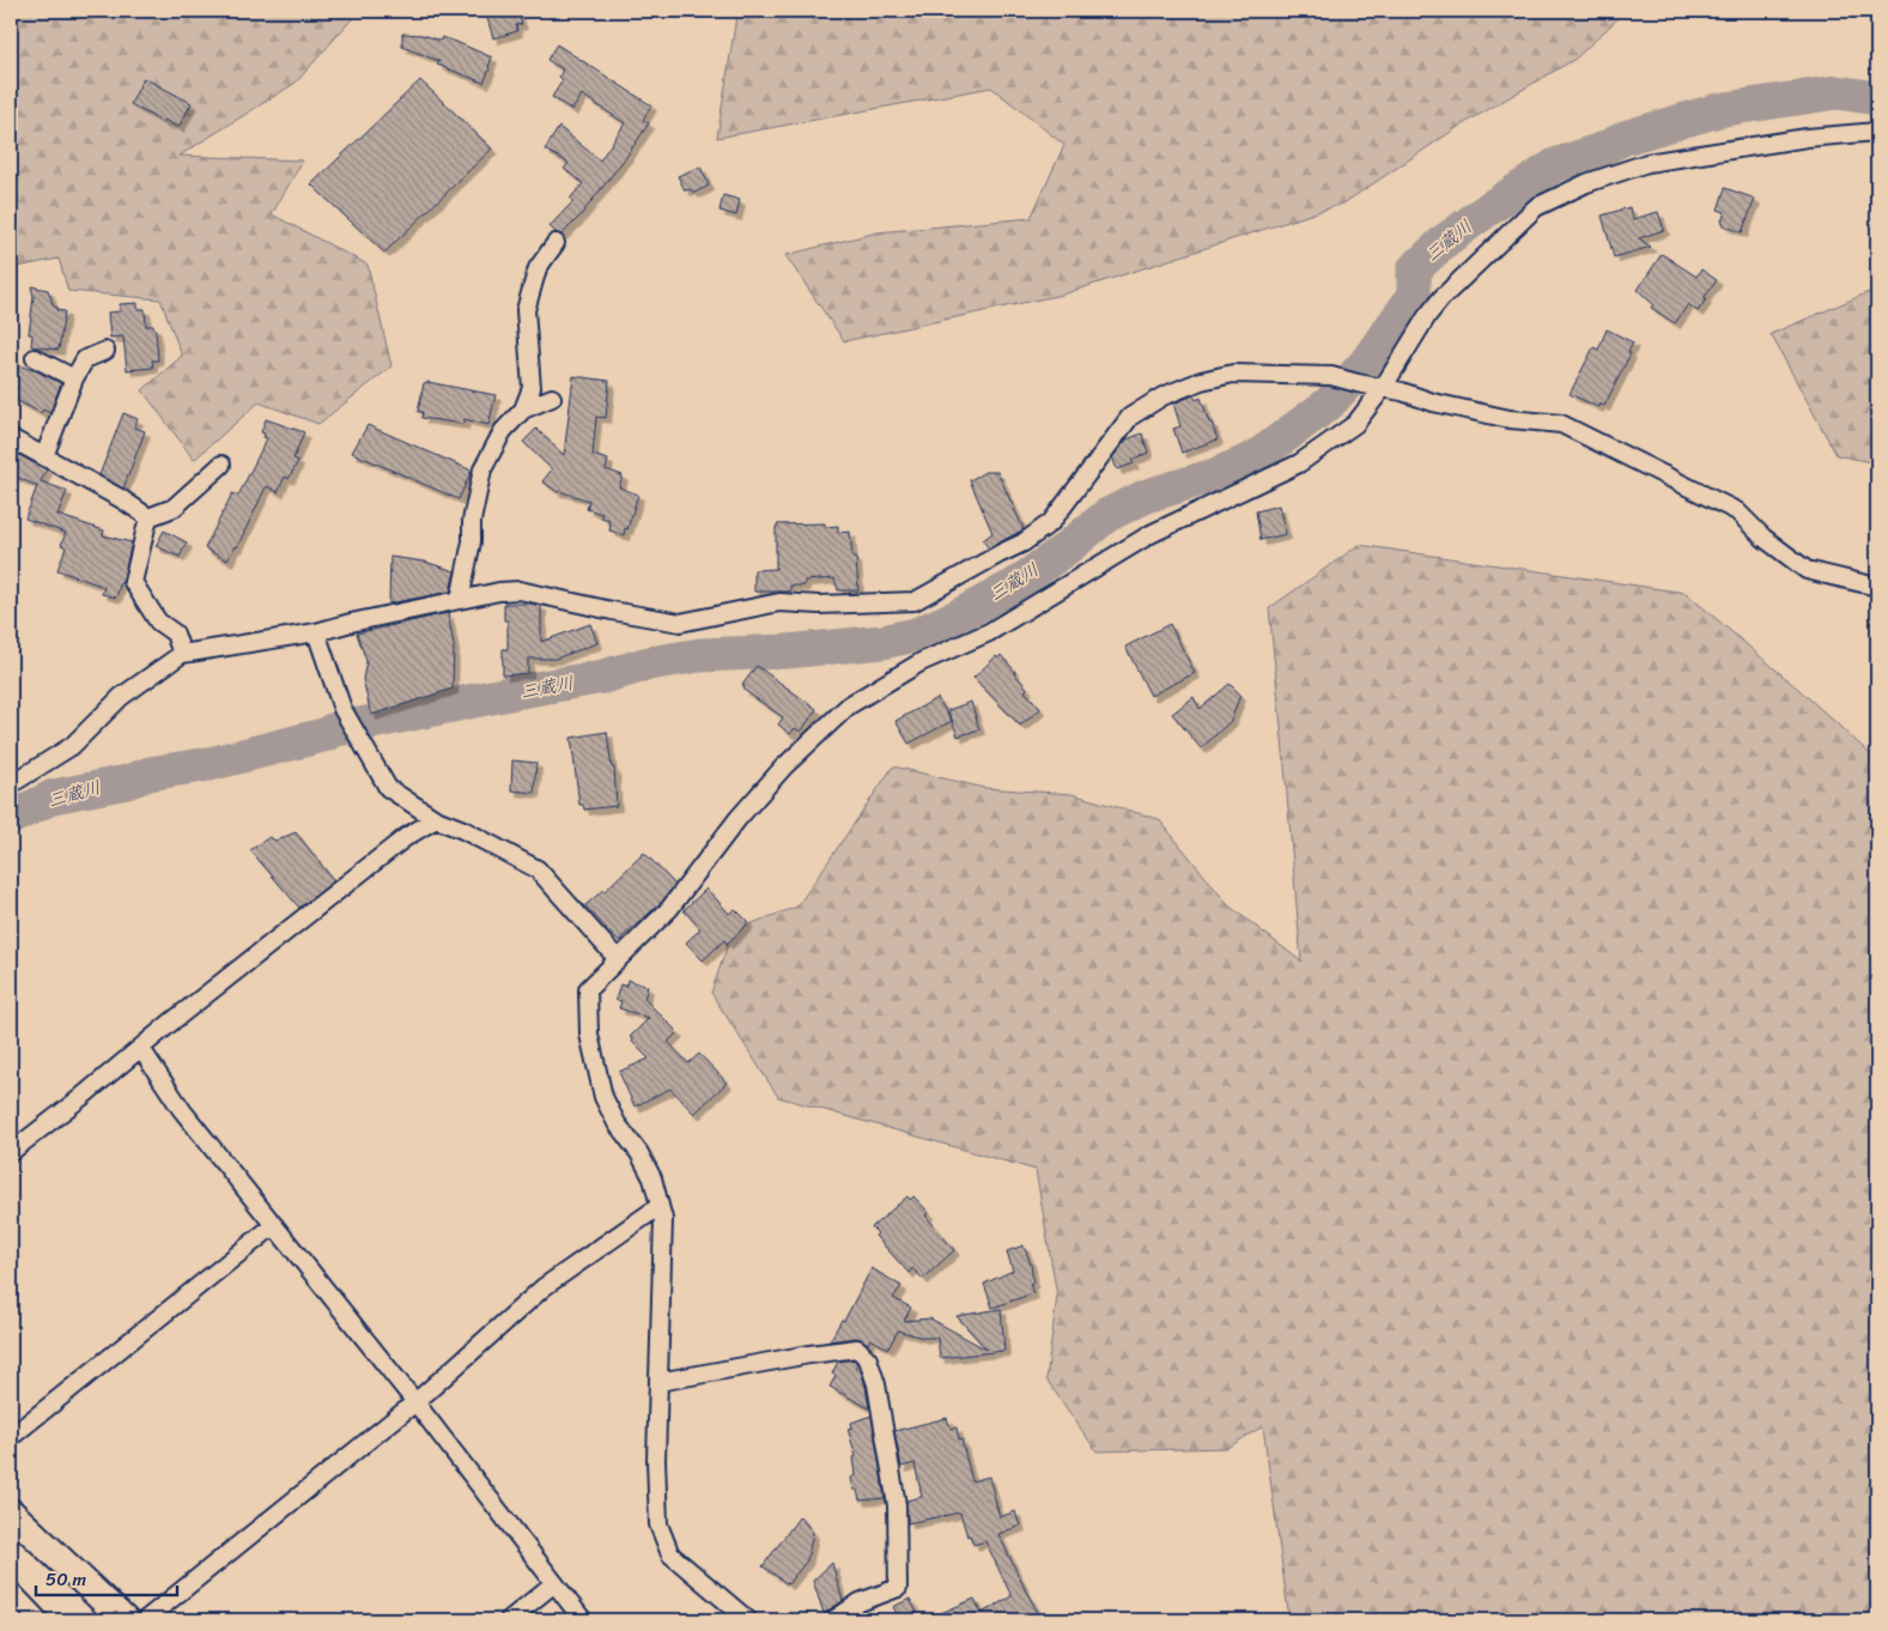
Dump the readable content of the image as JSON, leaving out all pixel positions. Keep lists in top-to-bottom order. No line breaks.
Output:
{"water":["三蔵川"],"scale_bar":"50 m"}
